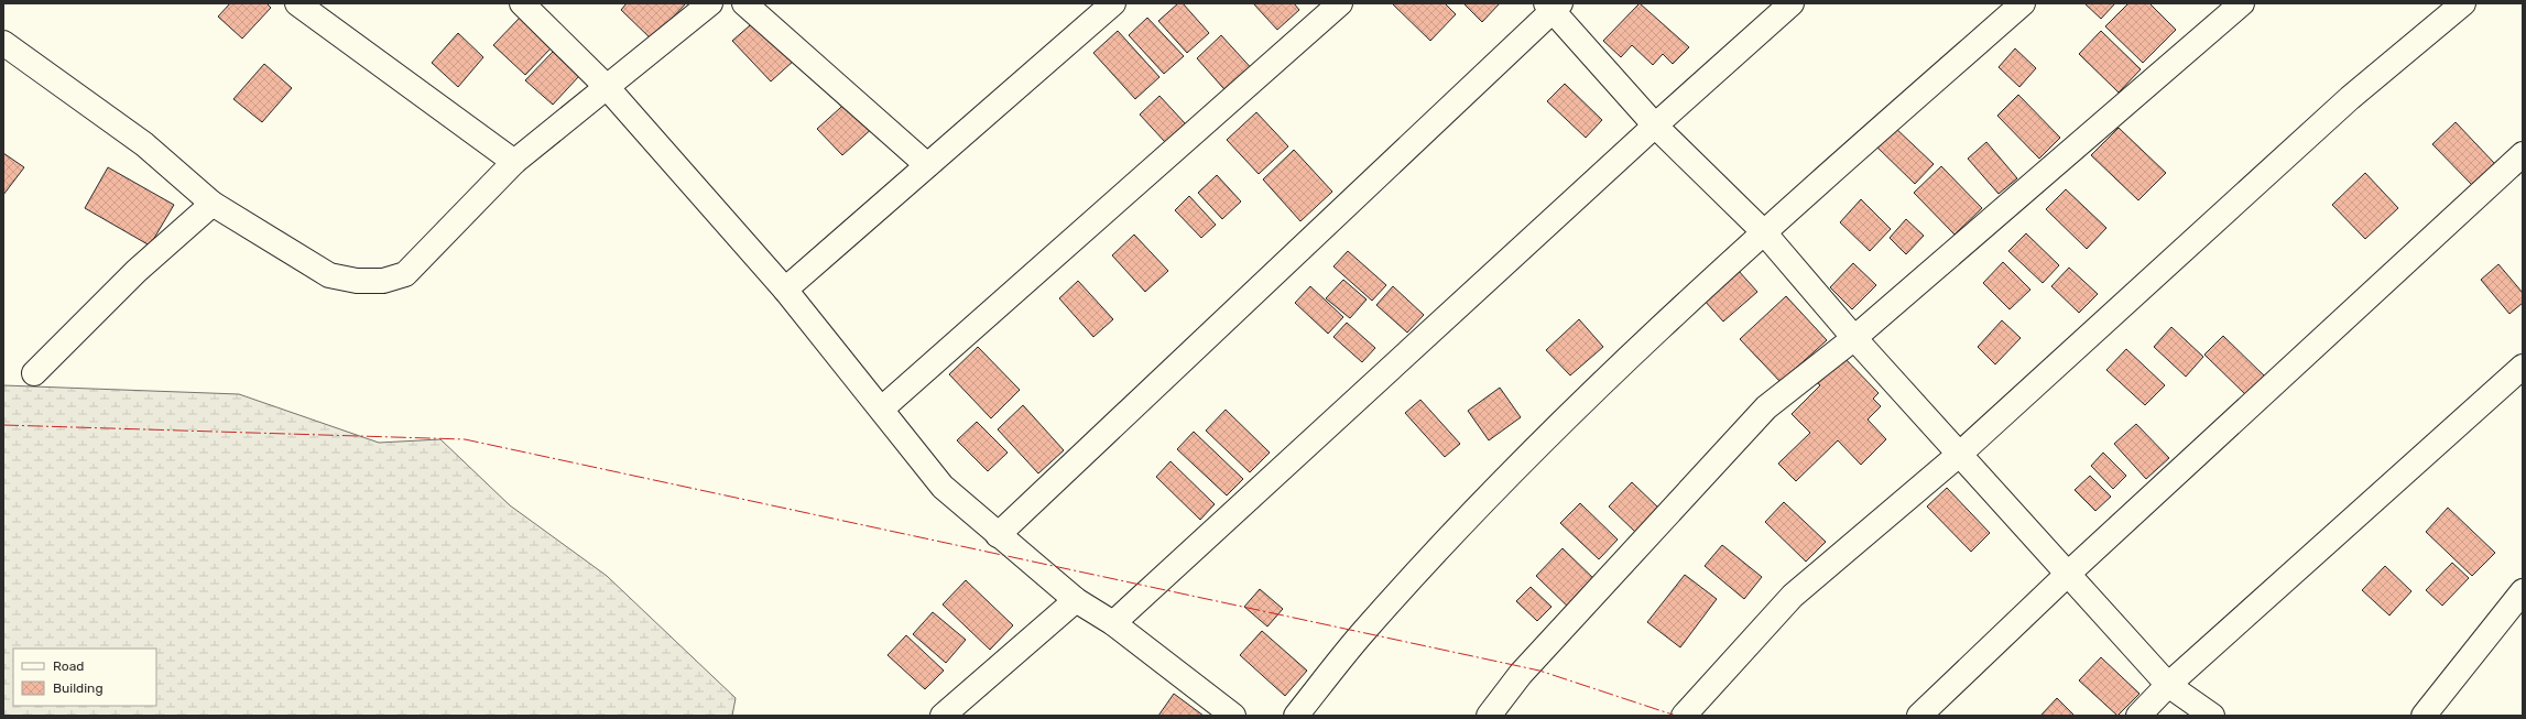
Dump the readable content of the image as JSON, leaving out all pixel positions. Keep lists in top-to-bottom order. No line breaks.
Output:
{"legend":["Road","Building"]}
